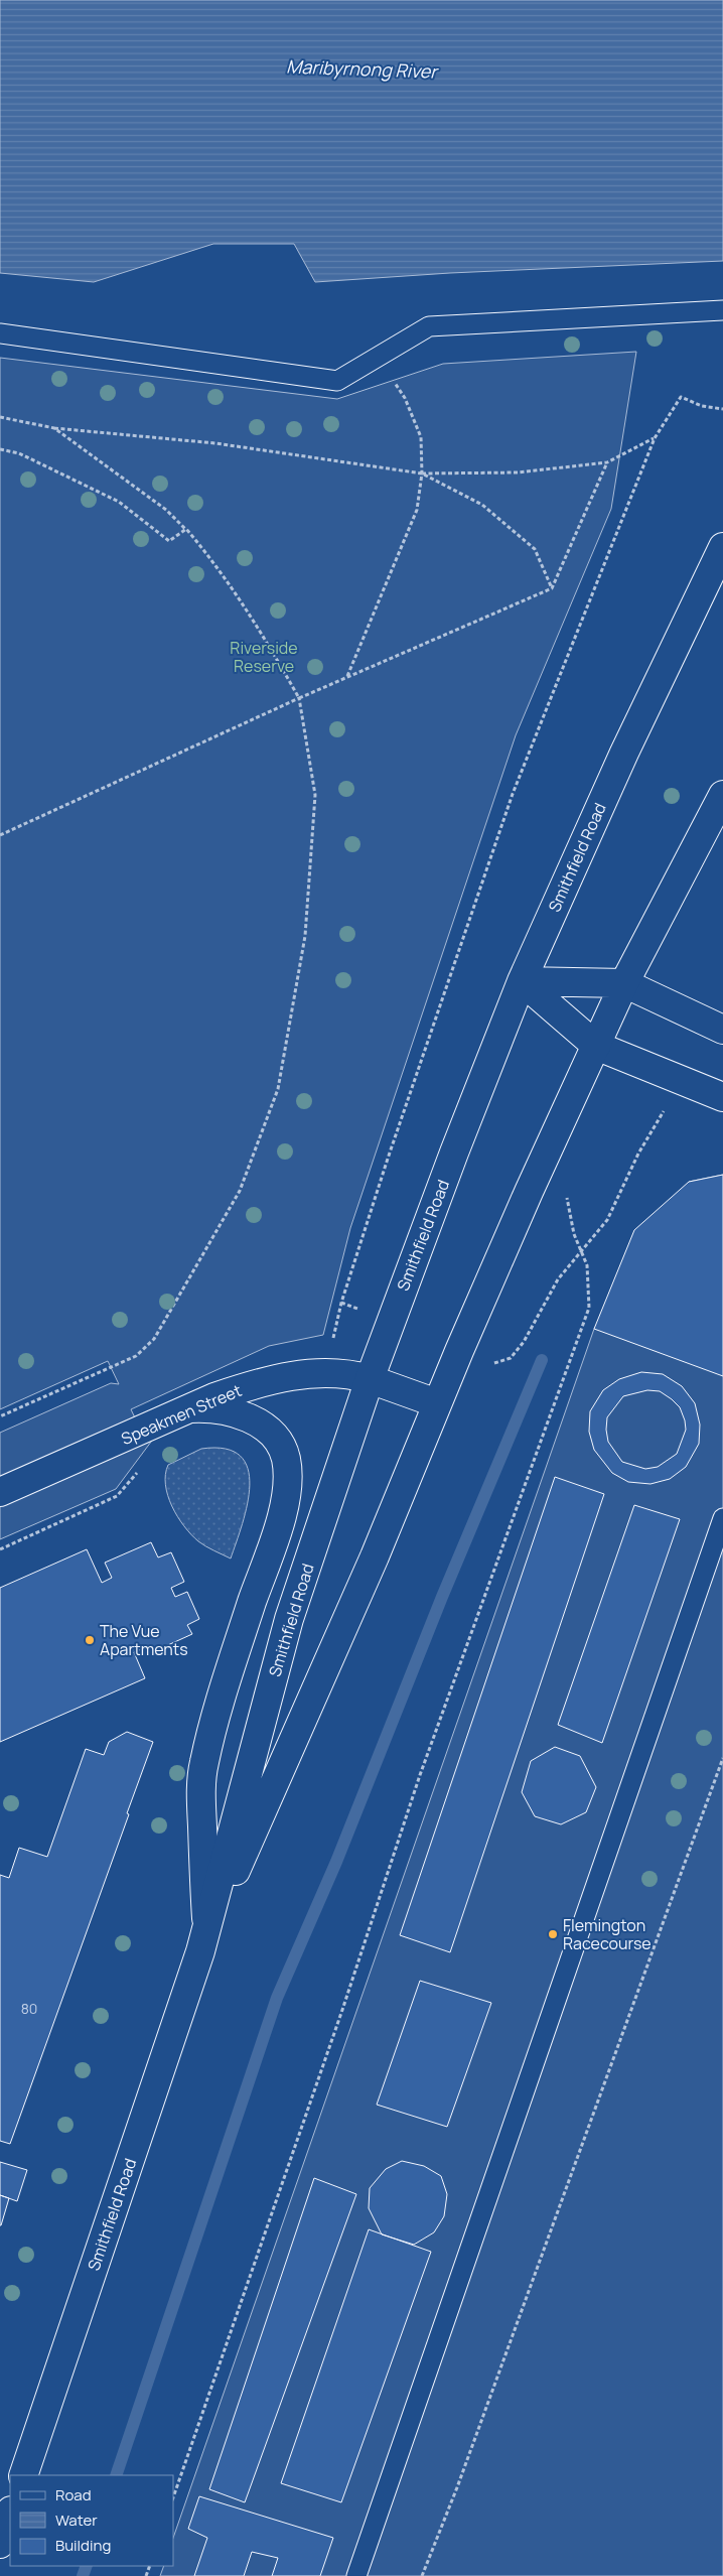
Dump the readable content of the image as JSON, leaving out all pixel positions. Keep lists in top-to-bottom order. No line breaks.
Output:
{"streets":{"main road":["Smithfield Road","Speakmen Street"]},"crossings":[["Smithfield Road","Speakmen Street"]],"water":["Maribyrnong River"],"parks":["Riverside Reserve"],"places":["The Vue Apartments","Flemington Racecourse"],"house_numbers":["80"],"legend":["Road","Water","Building"]}
